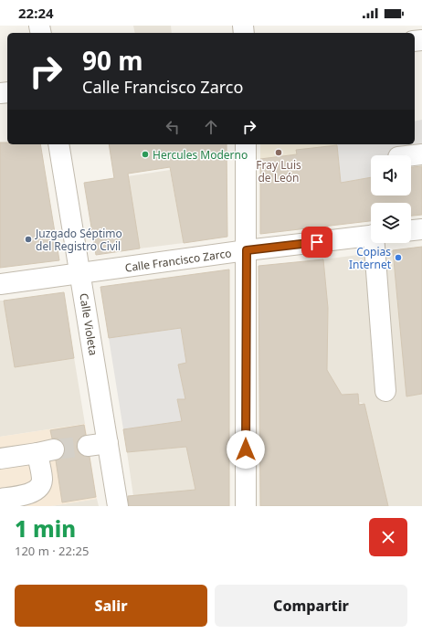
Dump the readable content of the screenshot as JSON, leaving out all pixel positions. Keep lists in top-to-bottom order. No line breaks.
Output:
{"streets":{"street":["Calle Francisco Zarco","Calle Violeta"]},"crossings":[["Calle Francisco Zarco","Calle Violeta"]],"places":["Fray Luis de León","Hercules Moderno","Juzgado Séptimo del Registro Civil","Copias Internet"],"page":{"status":"22:24","turn":["90 m","Calle Francisco Zarco"],"heading":["1 min","120 m · 22:25"],"buttons":["Salir","Compartir"]}}
